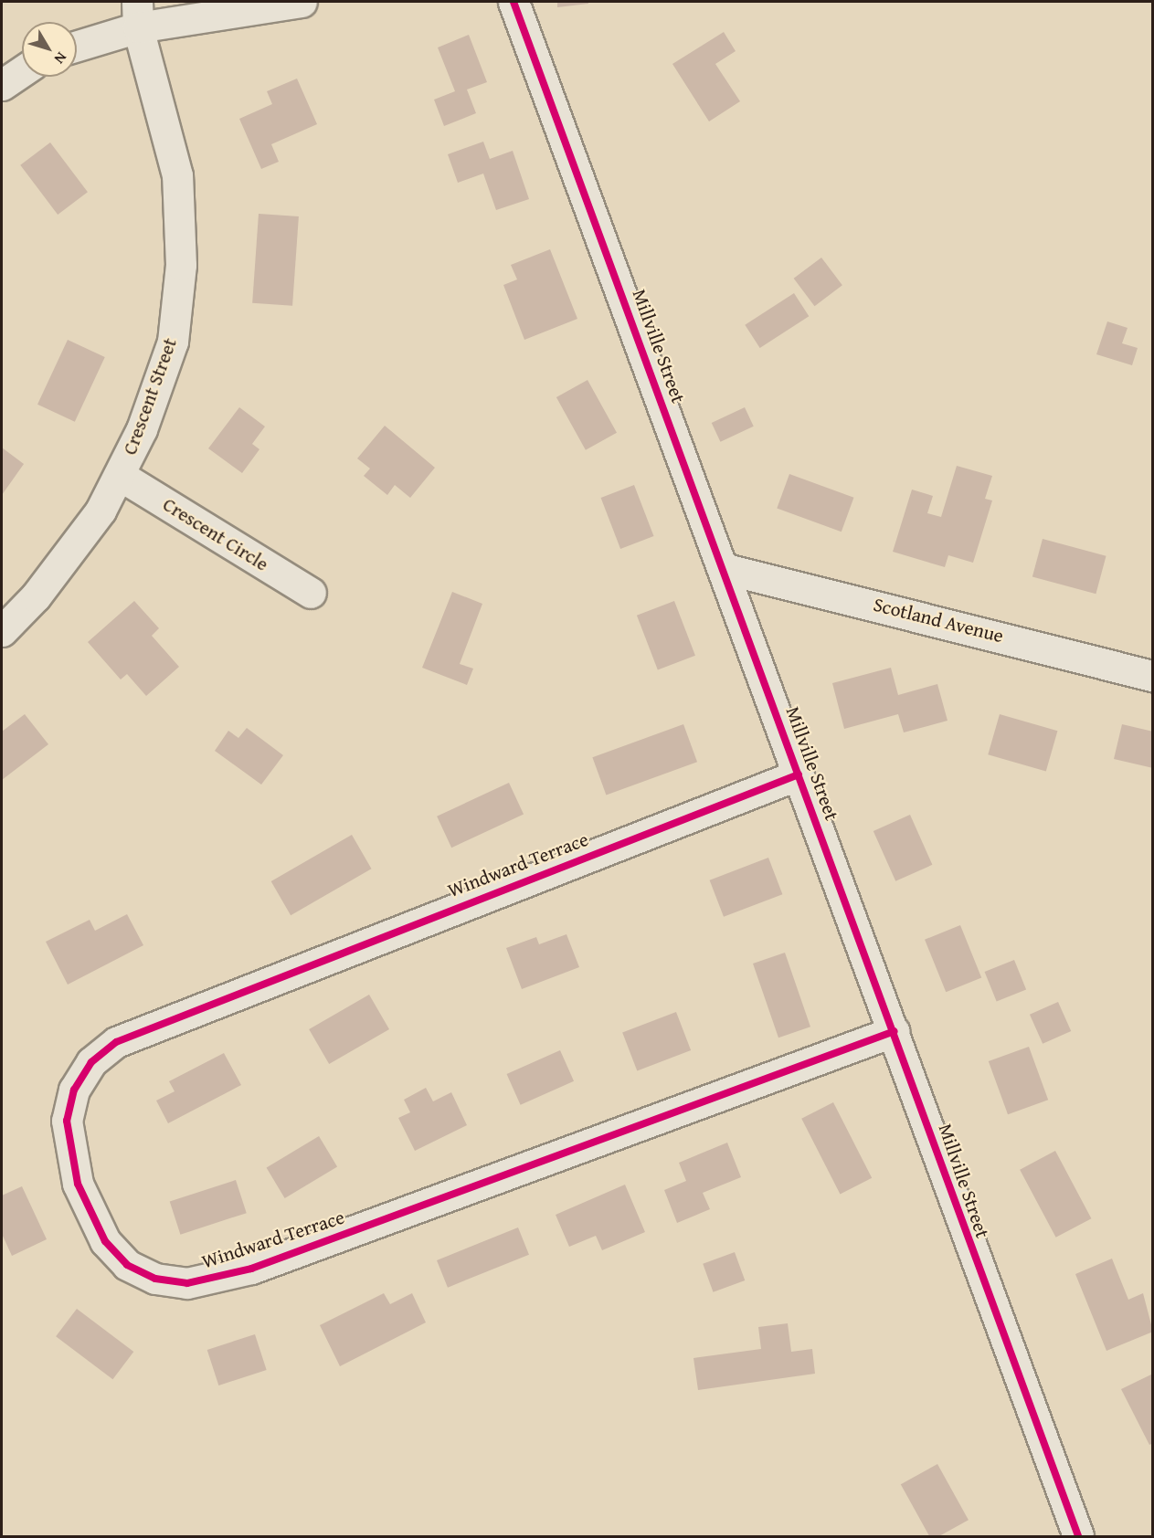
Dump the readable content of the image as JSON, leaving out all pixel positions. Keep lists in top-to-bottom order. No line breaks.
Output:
{"streets":{"street":["Millville Street","Crescent Street","Crescent Circle","Scotland Avenue","Windward Terrace"]},"crossings":[["Millville Street","Scotland Avenue"],["Millville Street","Windward Terrace"],["Crescent Street","Crescent Circle"]],"north":"bottom right"}
